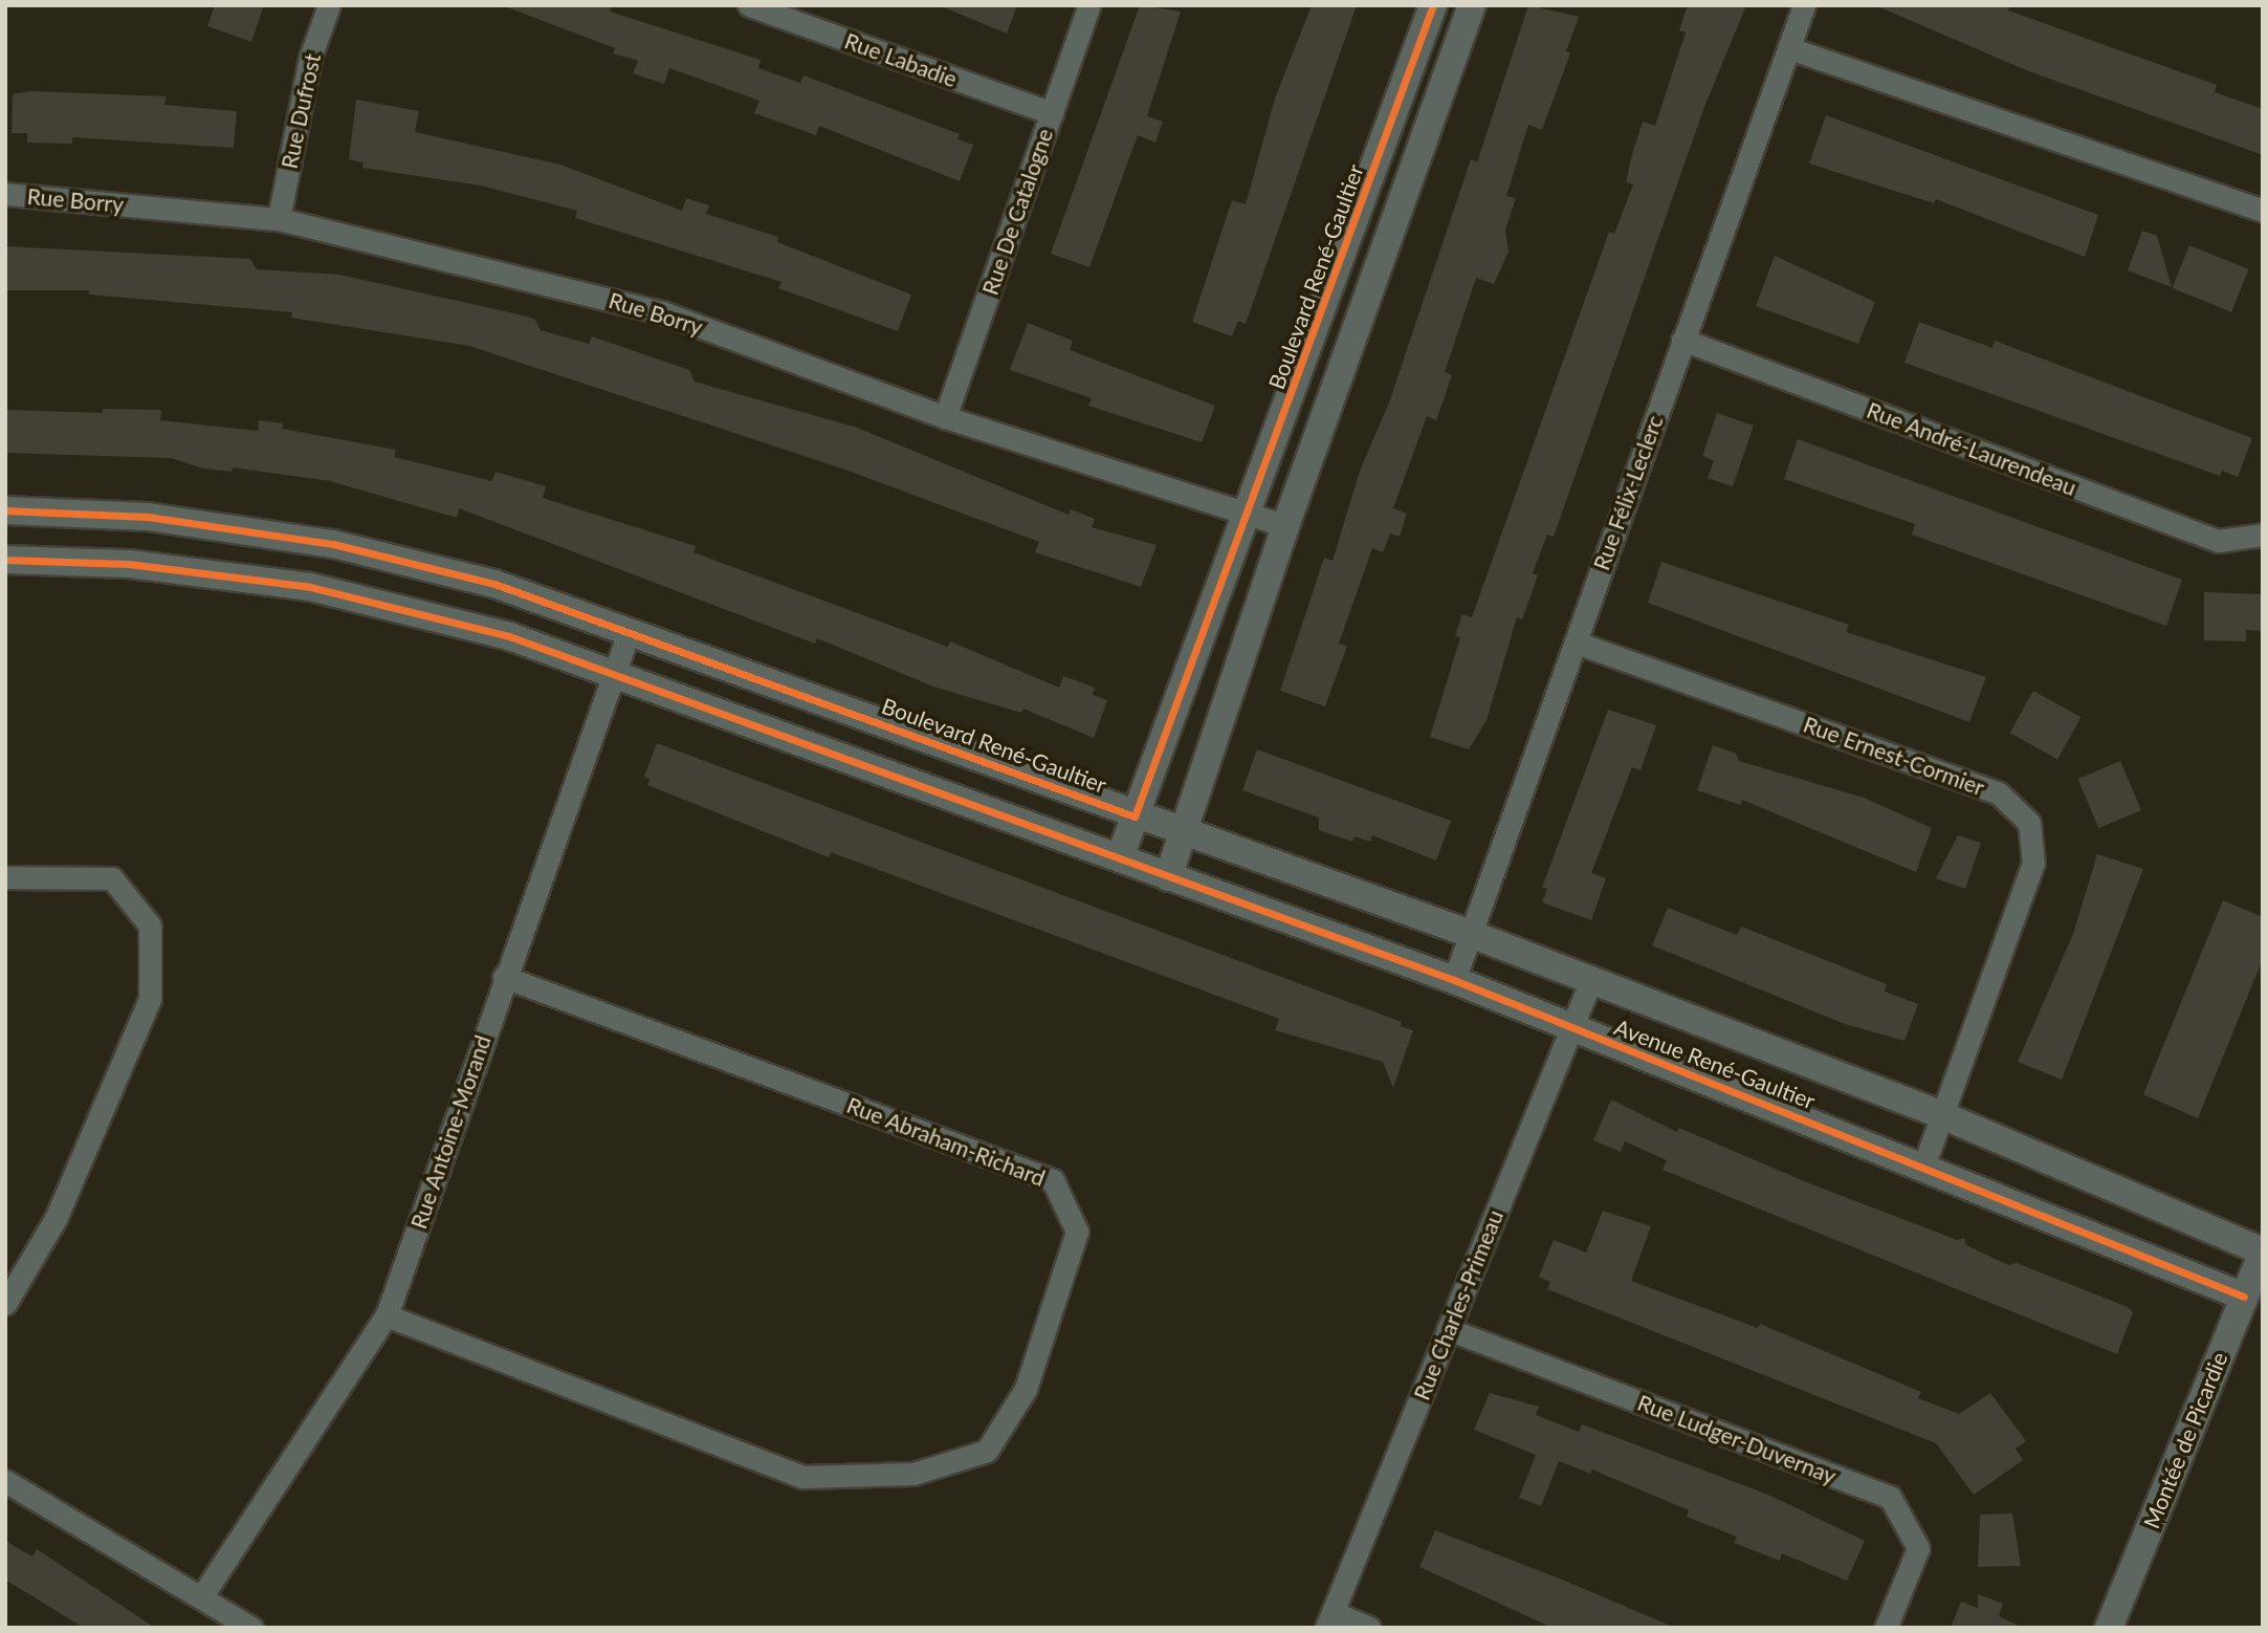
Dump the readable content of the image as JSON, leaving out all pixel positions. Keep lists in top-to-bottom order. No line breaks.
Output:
{"streets":{"street":["Rue Labadie","Rue Dufrost","Rue Borry","Rue De Catalogne","Boulevard René-Gaultier","Rue André-Laurendeau","Rue Félix-Leclerc","Rue Ernest-Cormier","Avenue René-Gaultier","Rue Antoine-Morand","Rue Abraham-Richard","Rue Charles-Primeau","Rue Ludger-Duvernay","Montée de Picardie"]},"crossings":[["Rue Labadie","Rue De Catalogne"],["Rue Dufrost","Rue Borry"],["Rue Borry","Rue De Catalogne"],["Rue Borry","Boulevard René-Gaultier"],["Boulevard René-Gaultier","Avenue René-Gaultier"],["Boulevard René-Gaultier","Rue Antoine-Morand"],["Rue André-Laurendeau","Rue Félix-Leclerc"],["Rue Félix-Leclerc","Rue Ernest-Cormier"],["Rue Félix-Leclerc","Avenue René-Gaultier"],["Rue Ernest-Cormier","Avenue René-Gaultier"],["Avenue René-Gaultier","Rue Charles-Primeau"],["Avenue René-Gaultier","Montée de Picardie"],["Rue Antoine-Morand","Rue Abraham-Richard"],["Rue Charles-Primeau","Rue Ludger-Duvernay"]]}
